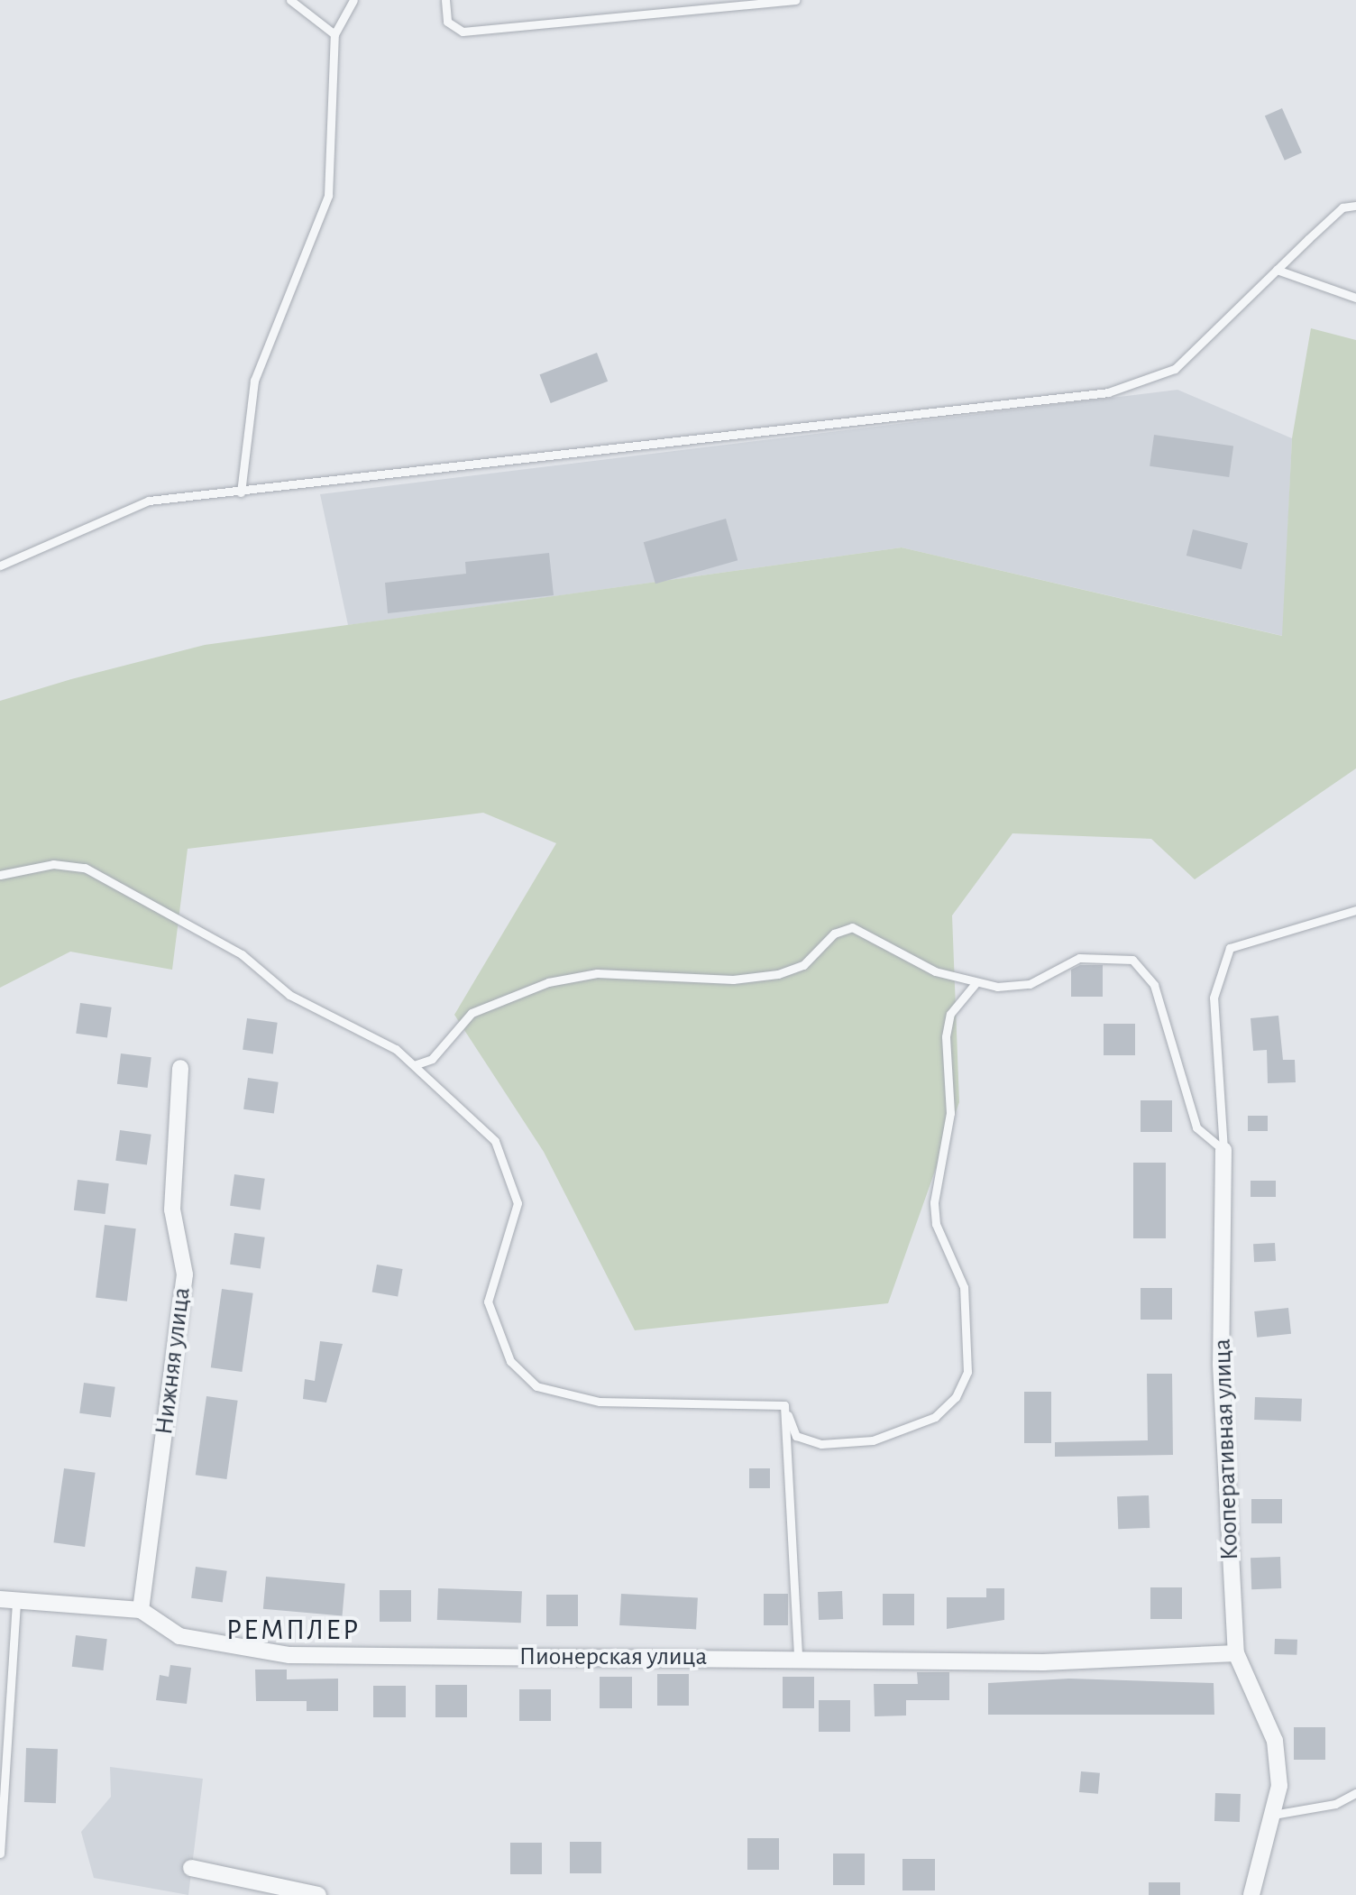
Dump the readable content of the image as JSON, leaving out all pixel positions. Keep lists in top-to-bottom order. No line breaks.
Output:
{"streets":{"street":["Нижняя улица","Кооперативная улица","Пионерская улица"]},"crossings":[["Нижняя улица","Пионерская улица"],["Кооперативная улица","Пионерская улица"]],"districts":["РЕМПЛЕР"]}
